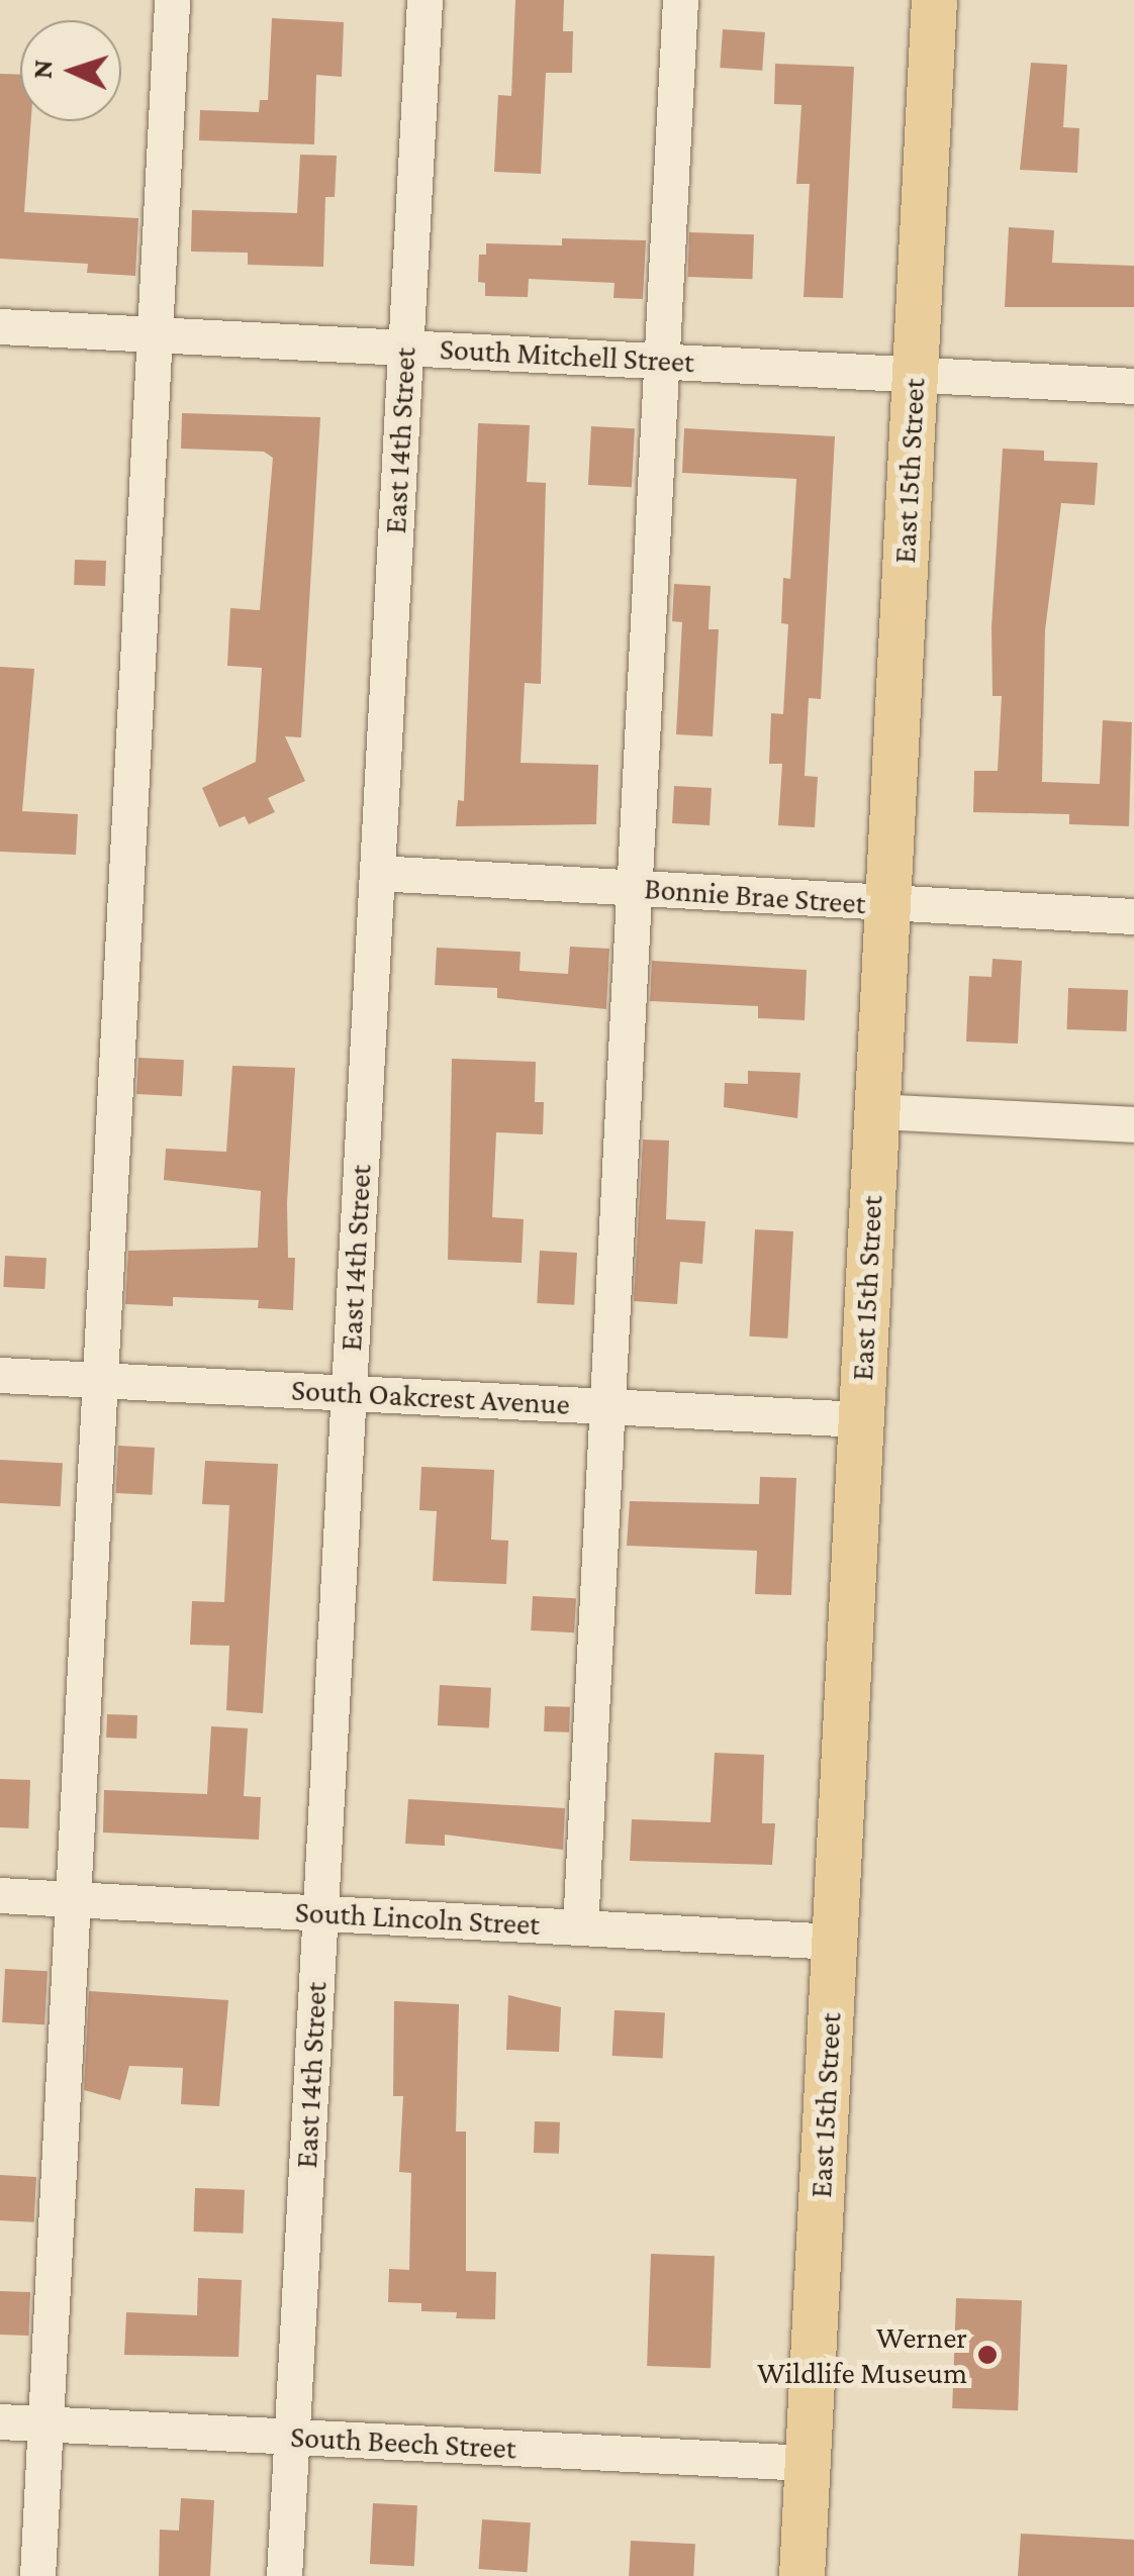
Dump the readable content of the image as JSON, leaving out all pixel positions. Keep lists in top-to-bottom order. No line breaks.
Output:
{"streets":{"main road":["East 15th Street"],"street":["South Mitchell Street","East 14th Street","Bonnie Brae Street","South Oakcrest Avenue","South Lincoln Street","South Beech Street"]},"crossings":[["South Mitchell Street","East 14th Street"],["South Mitchell Street","East 15th Street"],["East 14th Street","Bonnie Brae Street"],["East 14th Street","South Oakcrest Avenue"],["East 14th Street","South Lincoln Street"],["East 14th Street","South Beech Street"],["East 15th Street","Bonnie Brae Street"],["East 15th Street","South Oakcrest Avenue"],["East 15th Street","South Lincoln Street"],["East 15th Street","South Beech Street"]],"places":["Werner Wildlife Museum"],"north":"left"}
